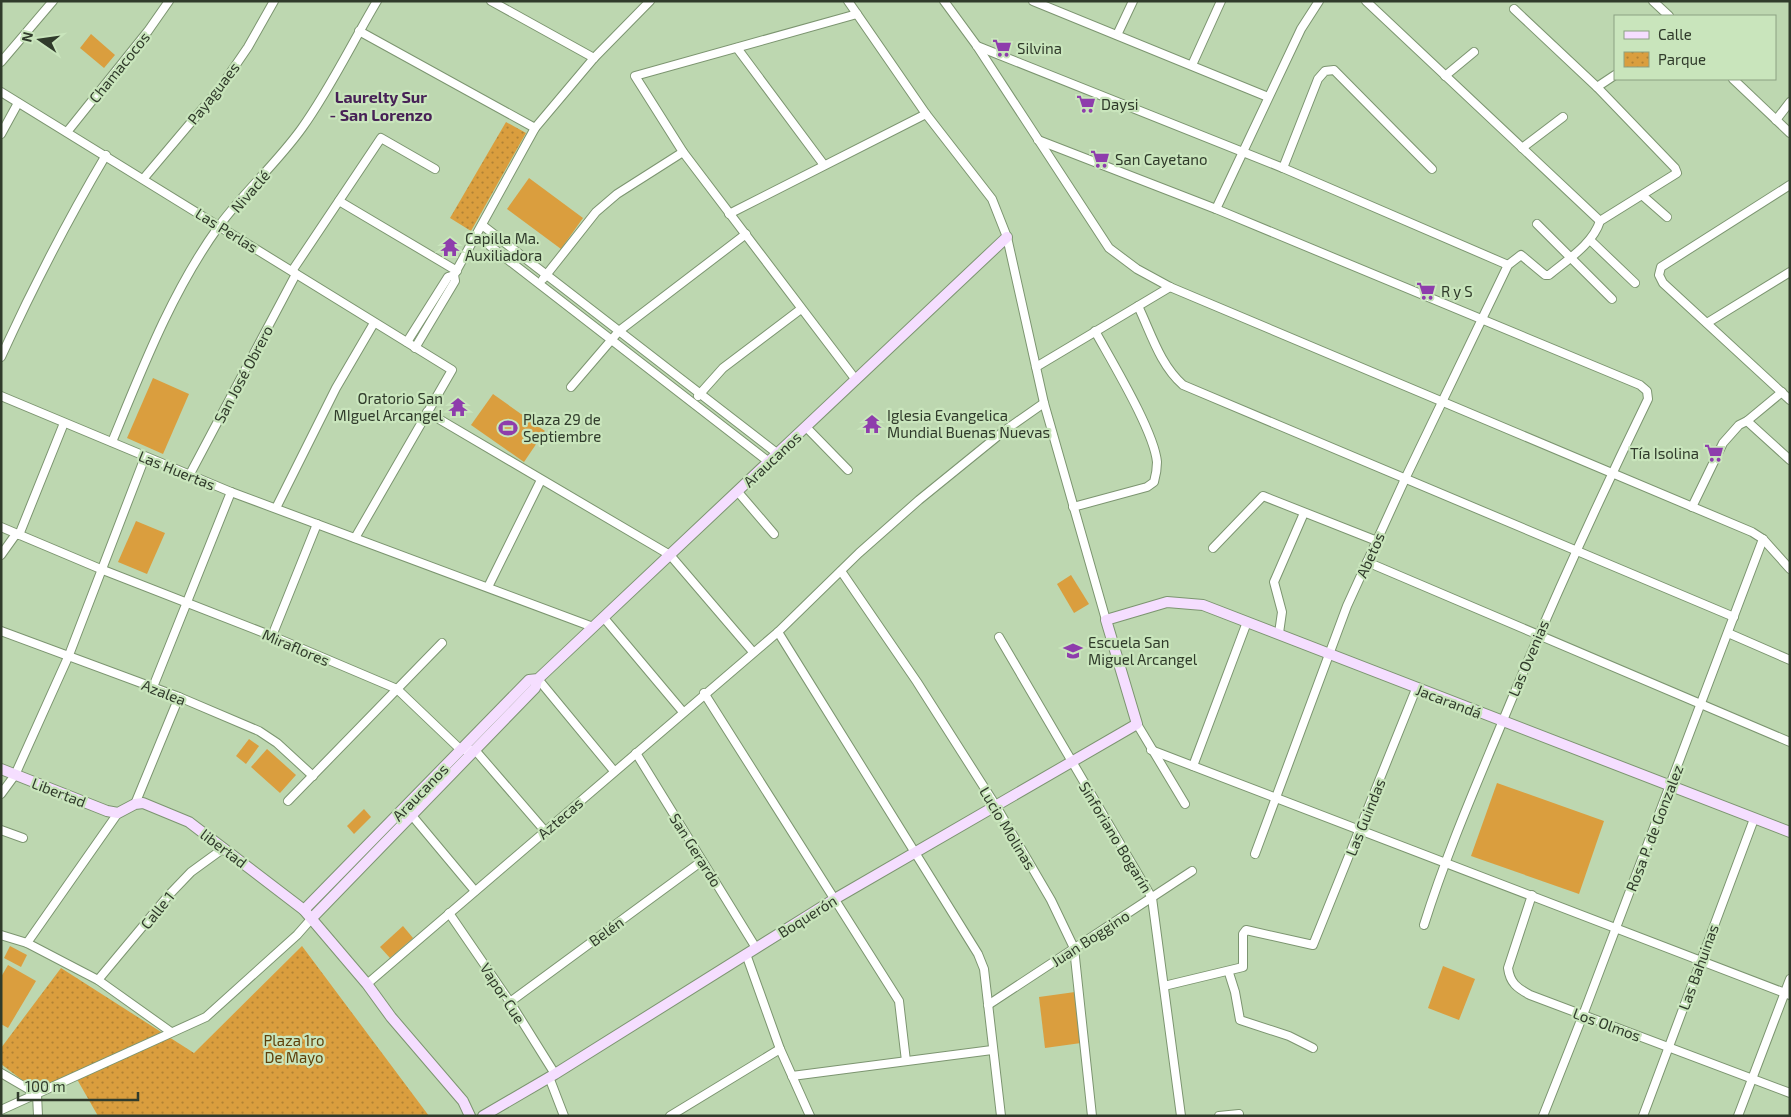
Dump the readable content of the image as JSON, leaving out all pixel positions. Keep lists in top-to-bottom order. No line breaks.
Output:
{"streets":{"street":["Chamacocos","Payaguaes","Nivaclé","Las Perlas","San José Obrero","Araucanos","Las Huertas","Abetos","Miraflores","Las Ovenias","Azalea","Jacarandá","Libertad","Las Guindas","Aztecas","Lucio Molinas","Rosa P. de Gonzalez","Sinforiano Bogarín","libertad","San Gerardo","Calle 1","Boquerón","Belén","Juan Boggino","Las Bahuinas","Vapor Cue","Los Olmos"]},"crossings":[["Chamacocos","Las Perlas"],["Payaguaes","Las Perlas"],["Nivaclé","Las Perlas"],["Nivaclé","Las Huertas"],["Las Perlas","San José Obrero"],["San José Obrero","Las Huertas"],["Araucanos","Las Huertas"],["Araucanos","Miraflores"],["Araucanos","libertad"],["Abetos","Las Ovenias"],["Abetos","Jacarandá"],["Las Ovenias","Jacarandá"],["Jacarandá","Las Guindas"],["Jacarandá","Rosa P. de Gonzalez"],["Jacarandá","Las Bahuinas"],["Aztecas","Lucio Molinas"],["Aztecas","libertad"],["Aztecas","San Gerardo"],["Aztecas","Vapor Cue"],["Lucio Molinas","Boquerón"],["Lucio Molinas","Juan Boggino"],["Rosa P. de Gonzalez","Los Olmos"],["Sinforiano Bogarín","Boquerón"],["Sinforiano Bogarín","Juan Boggino"],["libertad","Calle 1"],["San Gerardo","Boquerón"],["San Gerardo","Belén"],["Boquerón","Vapor Cue"],["Belén","Vapor Cue"],["Las Bahuinas","Los Olmos"]],"districts":["Laurelty Sur - San Lorenzo"],"parks":["Plaza 1ro De Mayo"],"places":{"supermarket":["Silvina","Daysi","San Cayetano","R y S","Tía Isolina"],"temple":["Capilla Ma. Auxiliadora","Oratorio San MIguel Arcangel","Iglesia Evangelica Mundial Buenas Nuevas"],"sports":["Plaza 29 de Septiembre"],"school or university":["Escuela San Miguel Arcangel"]},"legend":["Calle","Parque"],"scale_bar":"100 m","north":"left"}
